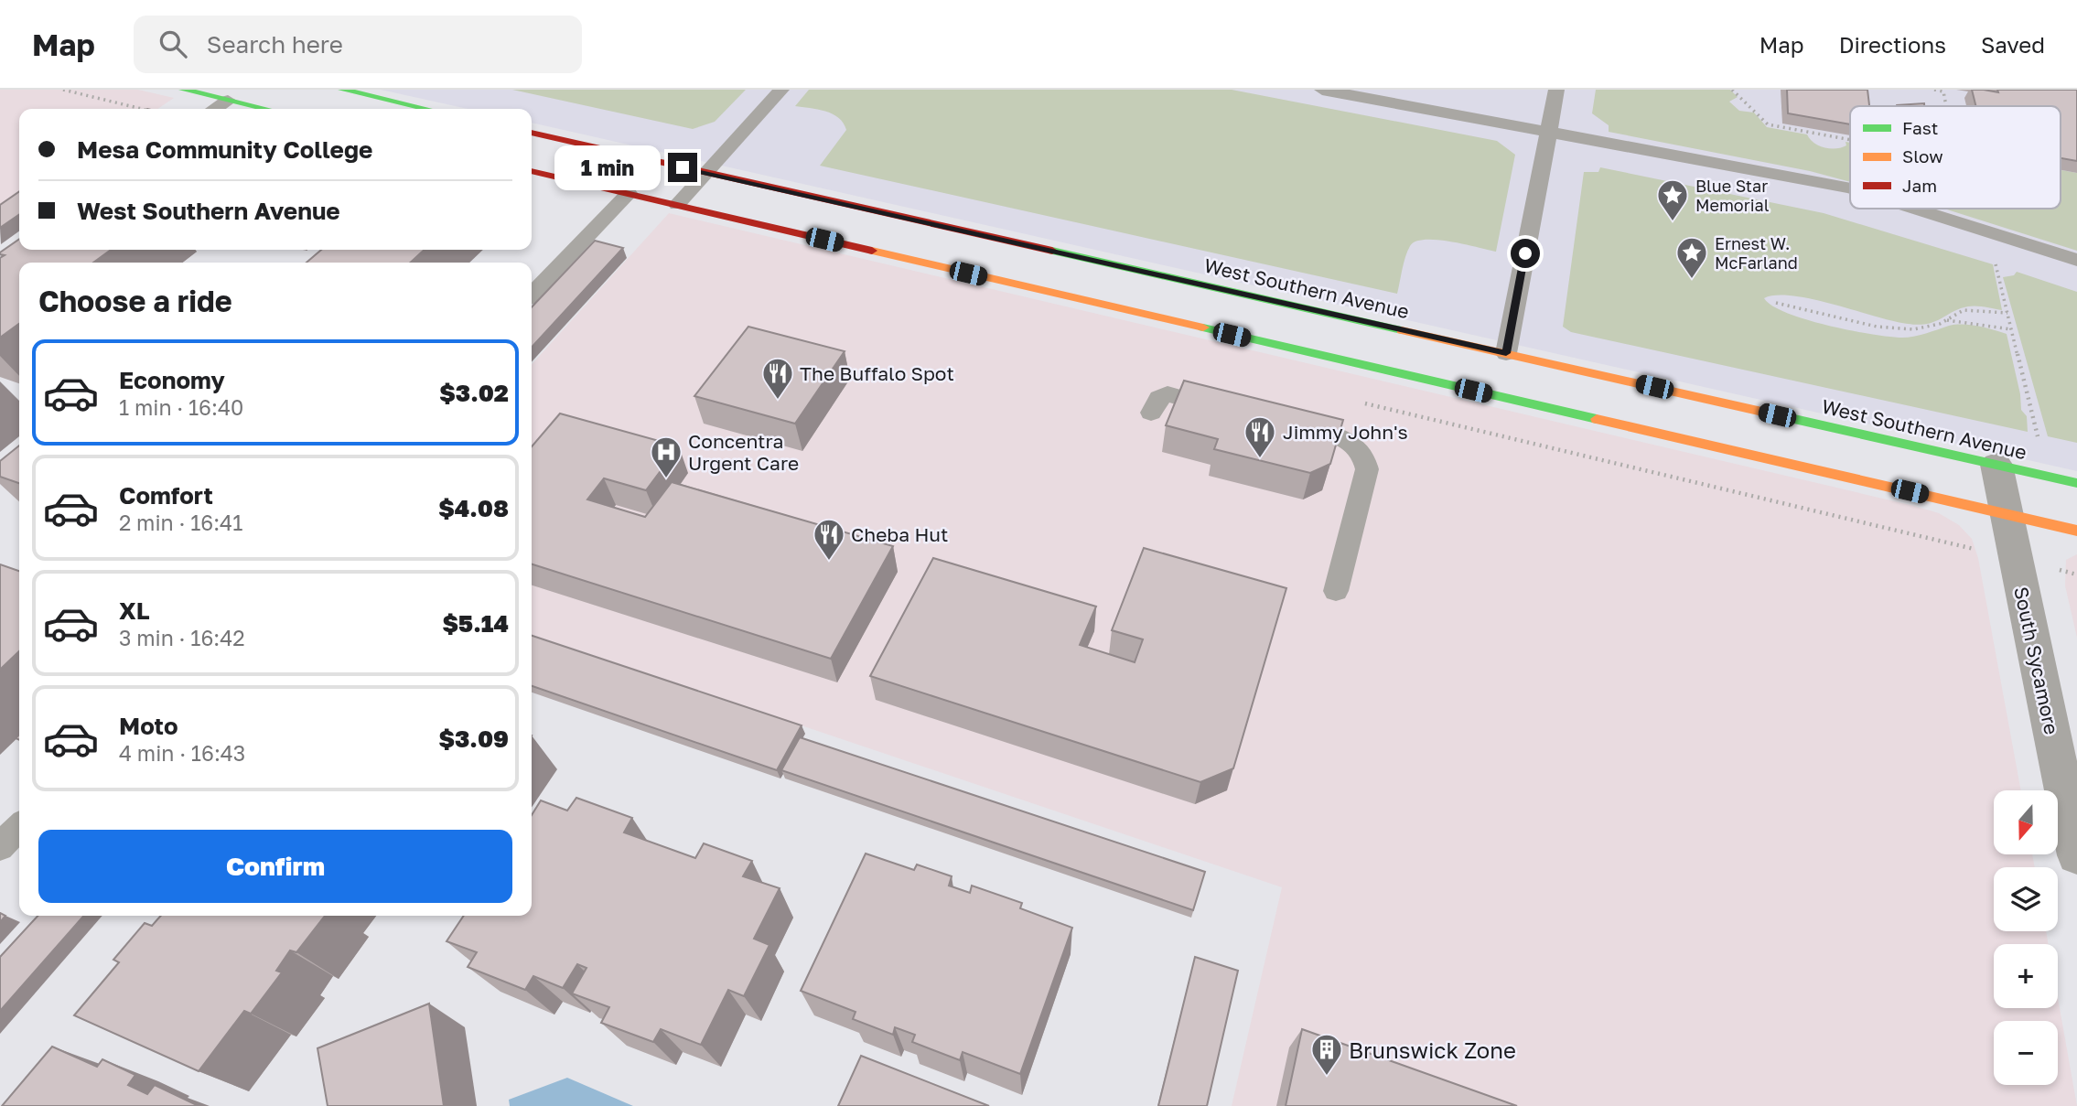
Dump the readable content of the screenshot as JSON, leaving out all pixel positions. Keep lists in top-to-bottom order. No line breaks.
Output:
{"streets":{"main road":["West Southern Avenue"],"street":["South Sycamore"]},"crossings":[["West Southern Avenue","South Sycamore"]],"places":{"place":["Blue Star Memorial","Ernest W. McFarland"],"restaurant":["The Buffalo Spot","Jimmy John's","Cheba Hut"],"hospital":["Concentra Urgent Care"],"building":["Brunswick Zone"]},"legend":["Fast","Slow","Jam"],"north":"bottom","page":{"header":"Map","search":"Search here","nav":["Map","Directions","Saved"],"banner":["Mesa Community College","West Southern Avenue"],"bubble":"1 min","heading":"Choose a ride","list":[{"name":"Economy","note":"1 min · 16:40","value":"$3.02"},{"name":"Comfort","note":"2 min · 16:41","value":"$4.08"},{"name":"XL","note":"3 min · 16:42","value":"$5.14"},{"name":"Moto","note":"4 min · 16:43","value":"$3.09"}],"map_buttons":["+","−"],"buttons":"Confirm"}}
